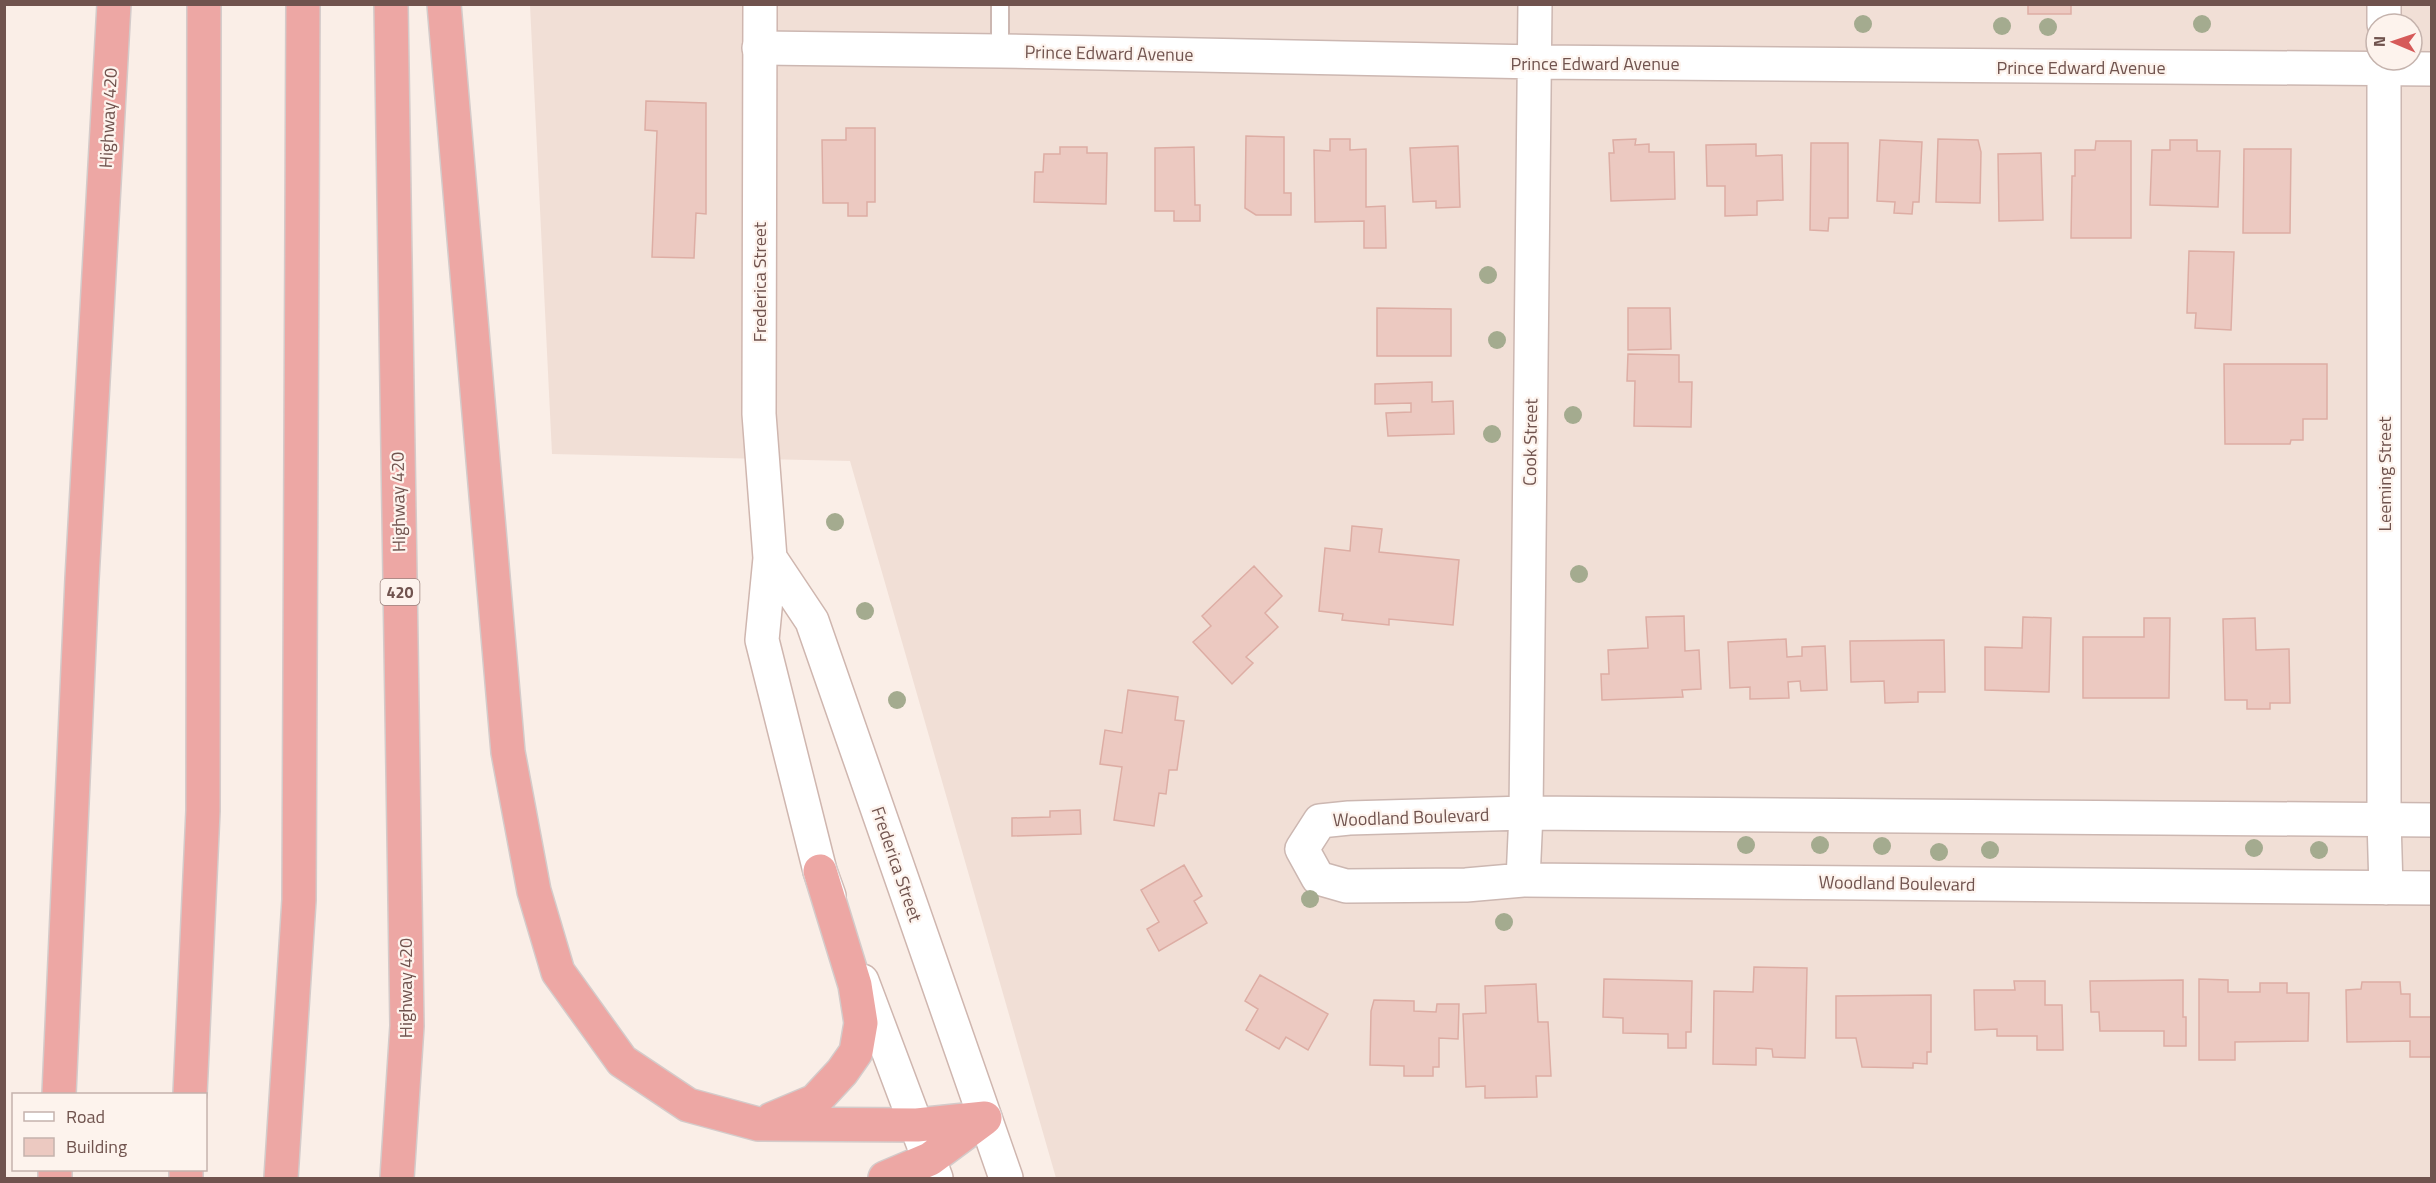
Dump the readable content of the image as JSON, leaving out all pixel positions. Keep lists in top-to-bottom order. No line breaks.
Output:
{"streets":{"highway":["Highway 420","420"],"street":["Prince Edward Avenue","Frederica Street","Cook Street","Leeming Street","Woodland Boulevard"]},"crossings":[["Prince Edward Avenue","Frederica Street"],["Prince Edward Avenue","Cook Street"],["Cook Street","Woodland Boulevard"],["Leeming Street","Woodland Boulevard"]],"legend":["Road","Building"],"north":"left"}
